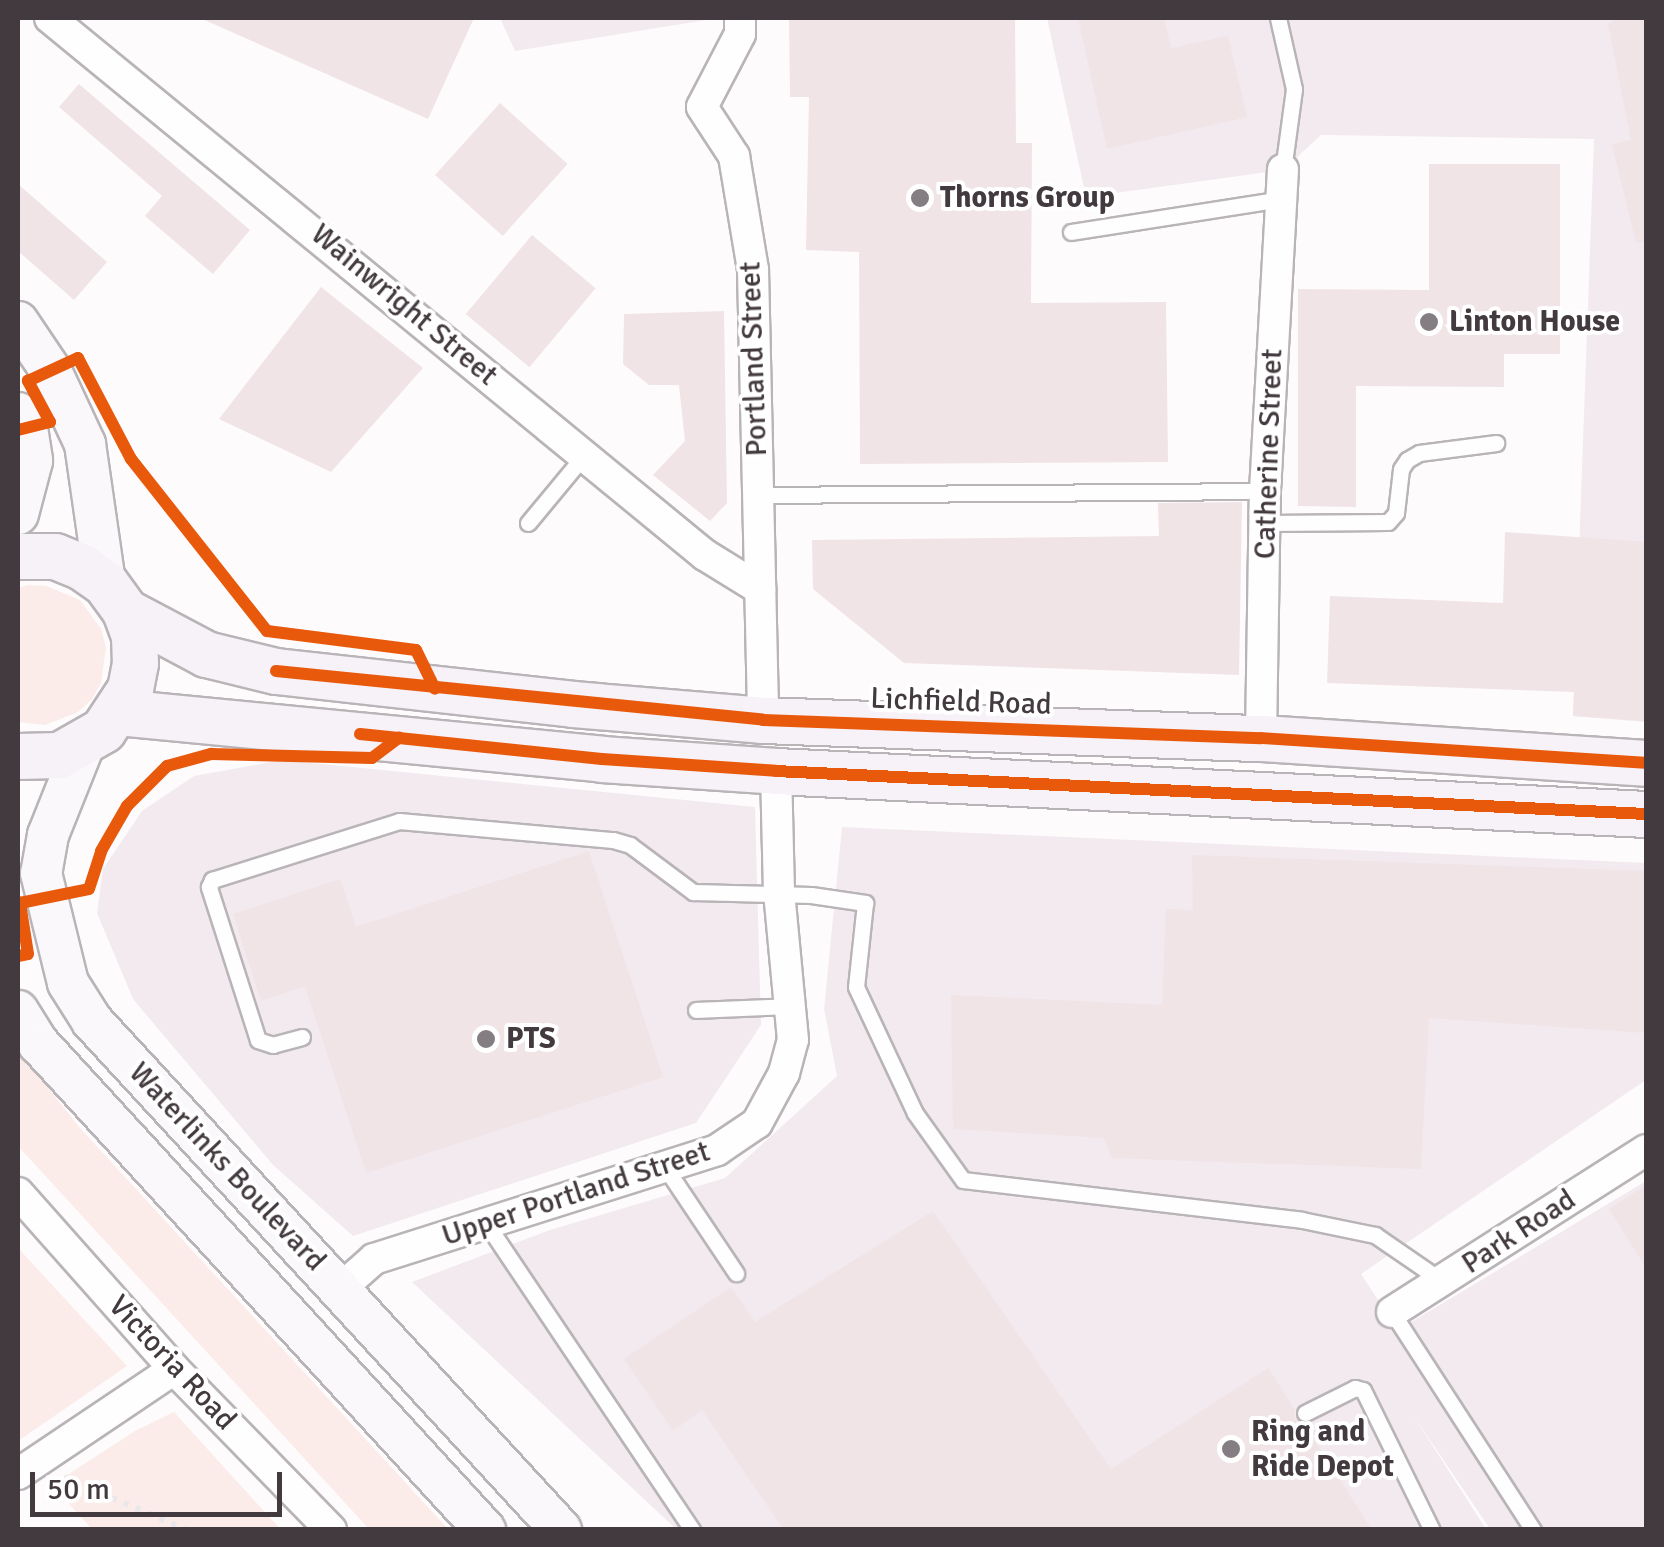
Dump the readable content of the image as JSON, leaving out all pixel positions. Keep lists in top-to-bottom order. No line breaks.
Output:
{"streets":{"main road":["Lichfield Road","Waterlinks Boulevard"],"street":["Wainwright Street","Portland Street","Catherine Street","Upper Portland Street","Park Road","Victoria Road"]},"crossings":[["Wainwright Street","Portland Street"],["Portland Street","Lichfield Road"],["Catherine Street","Lichfield Road"],["Waterlinks Boulevard","Upper Portland Street"]],"places":["Thorns Group","Linton House","PTS","Ring and Ride Depot"],"scale_bar":"50 m"}
